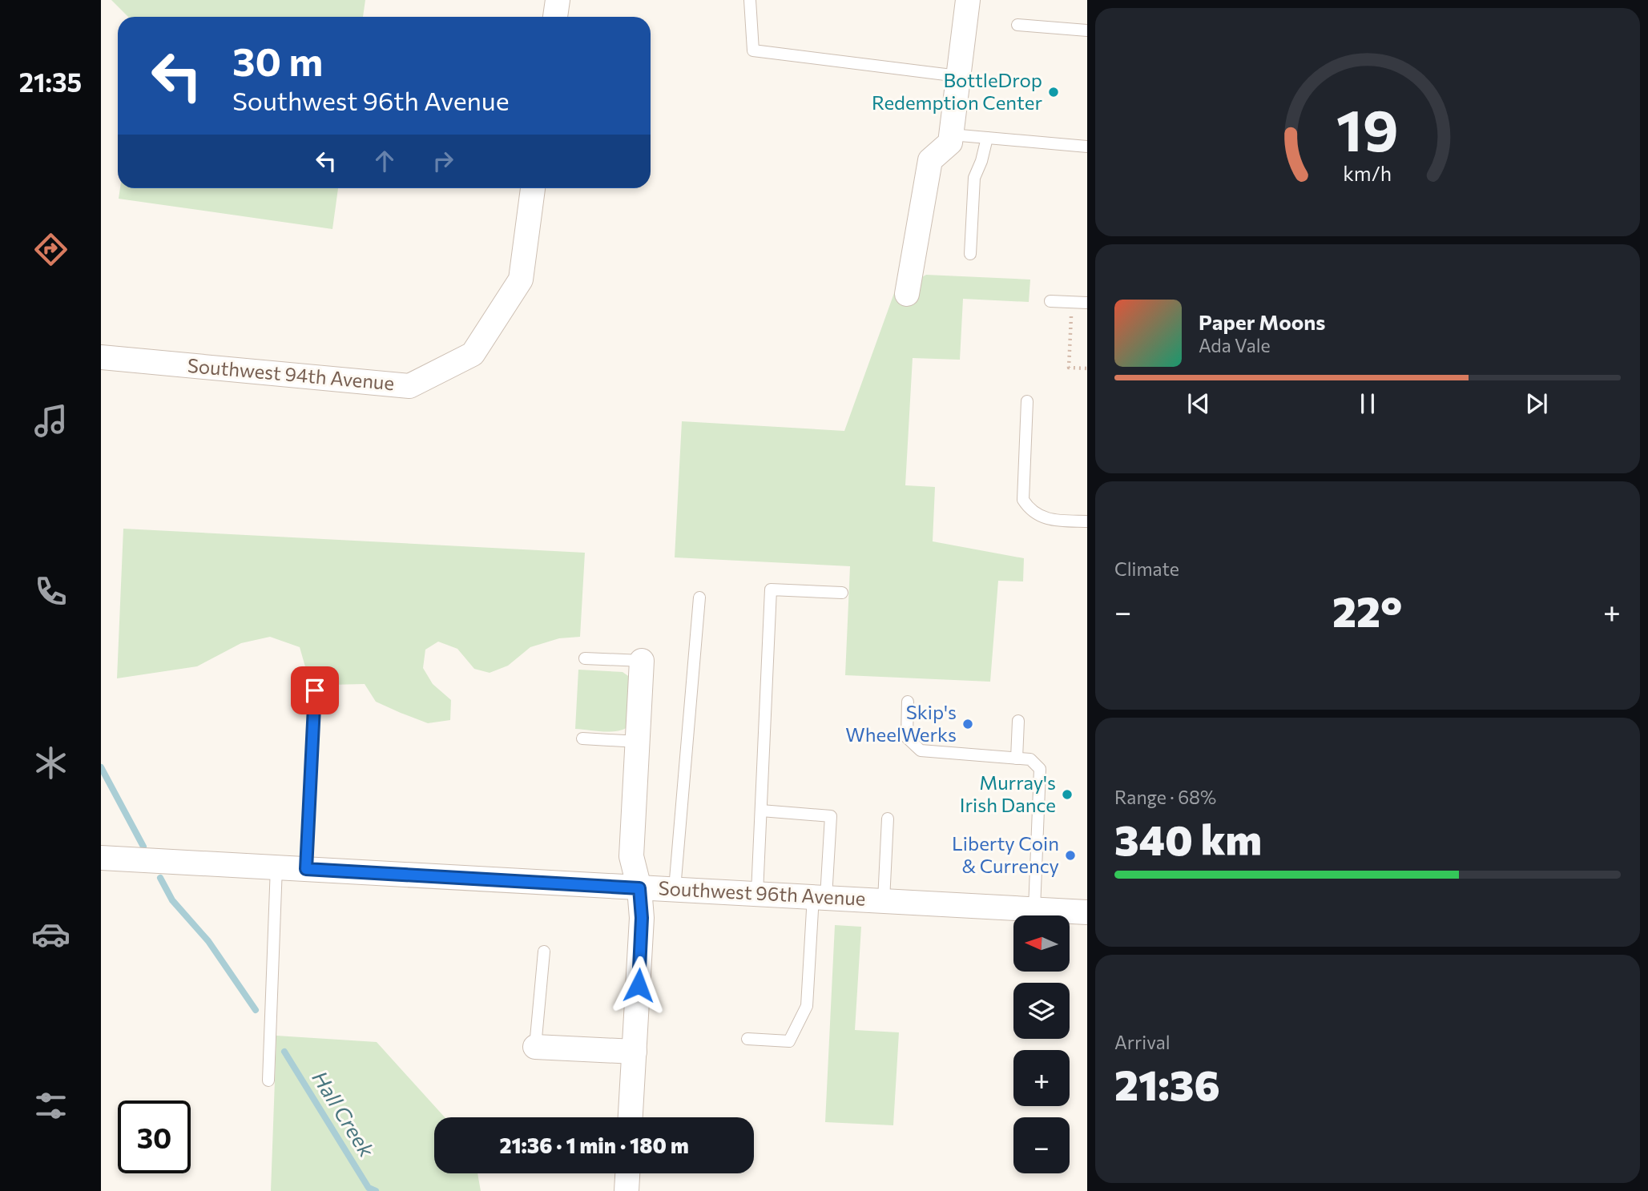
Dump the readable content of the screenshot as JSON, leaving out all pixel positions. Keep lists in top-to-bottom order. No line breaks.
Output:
{"streets":{"street":["Southwest 94th Avenue","Southwest 96th Avenue"]},"water":["Hall Creek"],"places":["BottleDrop Redemption Center","Skip's WheelWerks","Murray's Irish Dance","Liberty Coin & Currency"],"north":"left","page":{"tabs":"21:35","turn":["30 m","Southwest 96th Avenue"],"song":["Paper Moons","Ada Vale"],"tile":["Climate",["Range · 68%","340 km"],["Arrival","21:36"]],"heat":["−","22°","+"],"map_buttons":["+","−"],"limit":"30","trip":"21:36 · 1 min · 180 m","gauge":["19","km/h"]}}
